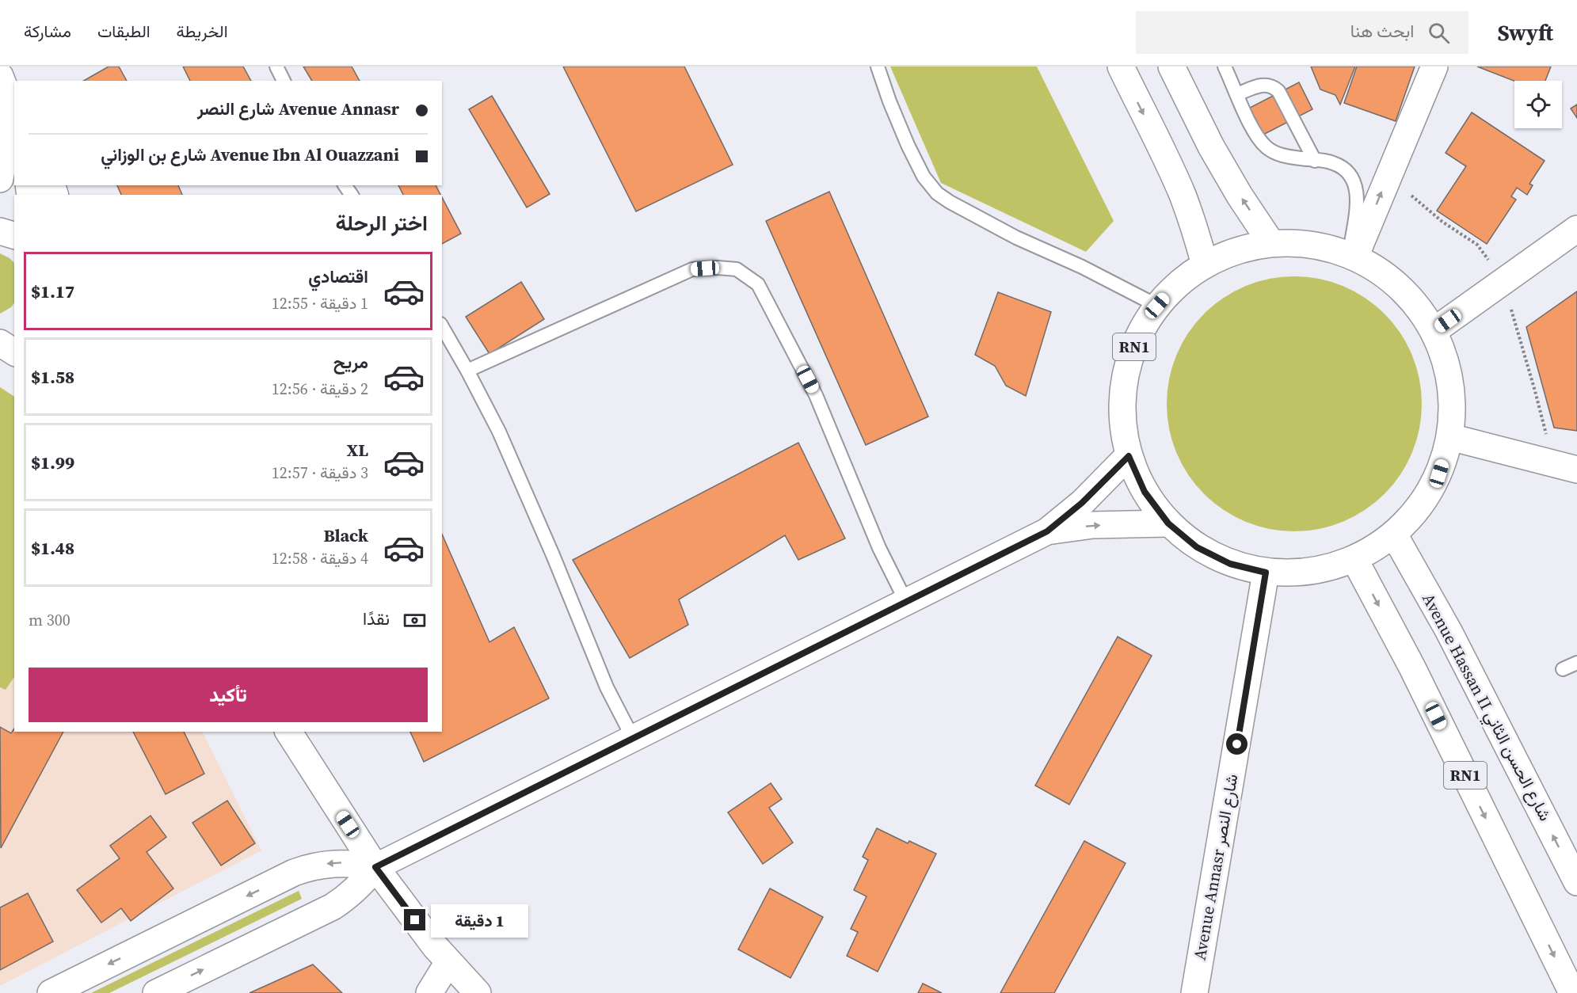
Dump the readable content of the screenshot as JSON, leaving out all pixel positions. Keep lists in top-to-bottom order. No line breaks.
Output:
{"streets":{"main road":["RN1","Avenue Hassan II شارع الحسن الثاني","Avenue Annasr شارع النصر"]},"crossings":[["RN1","Avenue Hassan II شارع الحسن الثاني"],["RN1","Avenue Annasr شارع النصر"]],"page":{"header":"Swyft","search":"ابحث هنا","nav":["الخريطة","الطبقات","مشاركة"],"banner":["Avenue Annasr شارع النصر","Avenue Ibn Al Ouazzani شارع بن الوزاني"],"heading":"اختر الرحلة","list":[{"name":"اقتصادي","note":"1 دقيقة · 12:55","value":"$1.17"},{"name":"مريح","note":"2 دقيقة · 12:56","value":"$1.58"},{"name":"XL","note":"3 دقيقة · 12:57","value":"$1.99"},{"name":"Black","note":"4 دقيقة · 12:58","value":"$1.48"}],"pay":["نقدًا","300 m"],"buttons":"تأكيد","bubble":"1 دقيقة"}}
